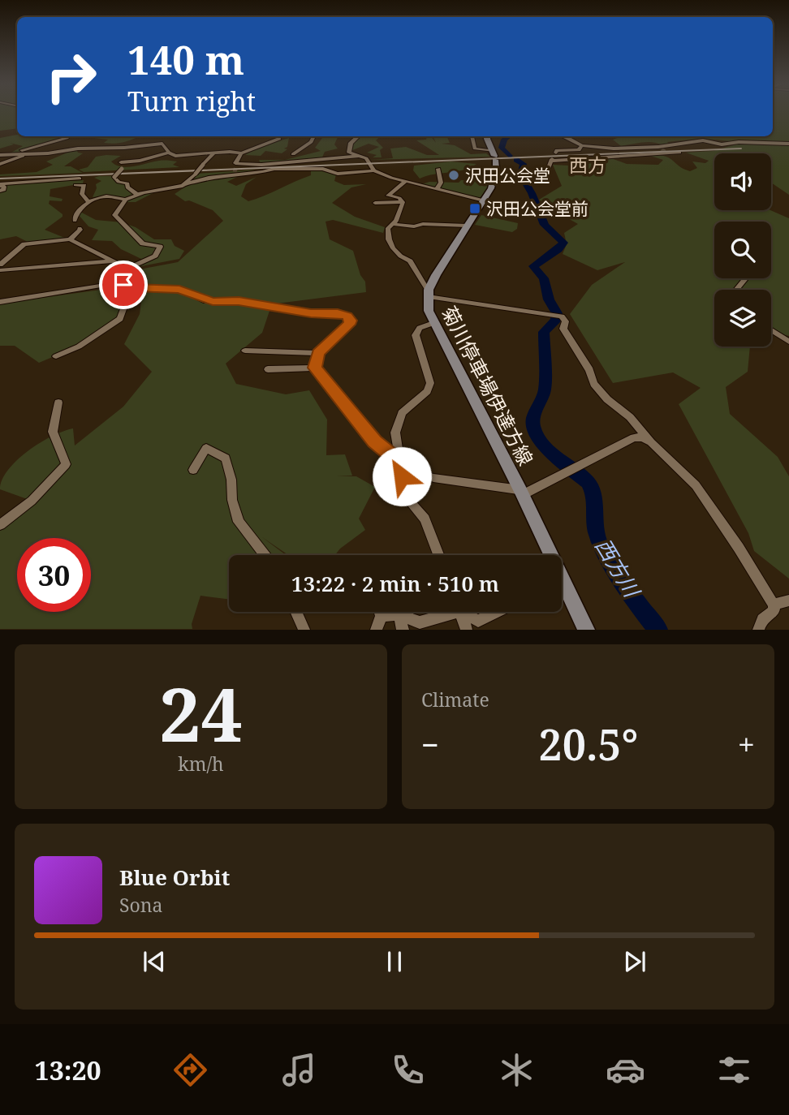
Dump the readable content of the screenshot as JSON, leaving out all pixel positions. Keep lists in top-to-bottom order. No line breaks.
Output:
{"streets":{"main road":["菊川停車場伊達方線"]},"districts":["西方"],"water":["西方川"],"places":{"other":["沢田公会堂"],"transit":["沢田公会堂前"]},"page":{"turn":["140 m","Turn right"],"limit":"30","trip":"13:22 · 2 min · 510 m","tile":[["24","km/h"],"Climate"],"heat":["−","20.5°","+"],"song":["Blue Orbit","Sona"],"tabs":"13:20"}}
